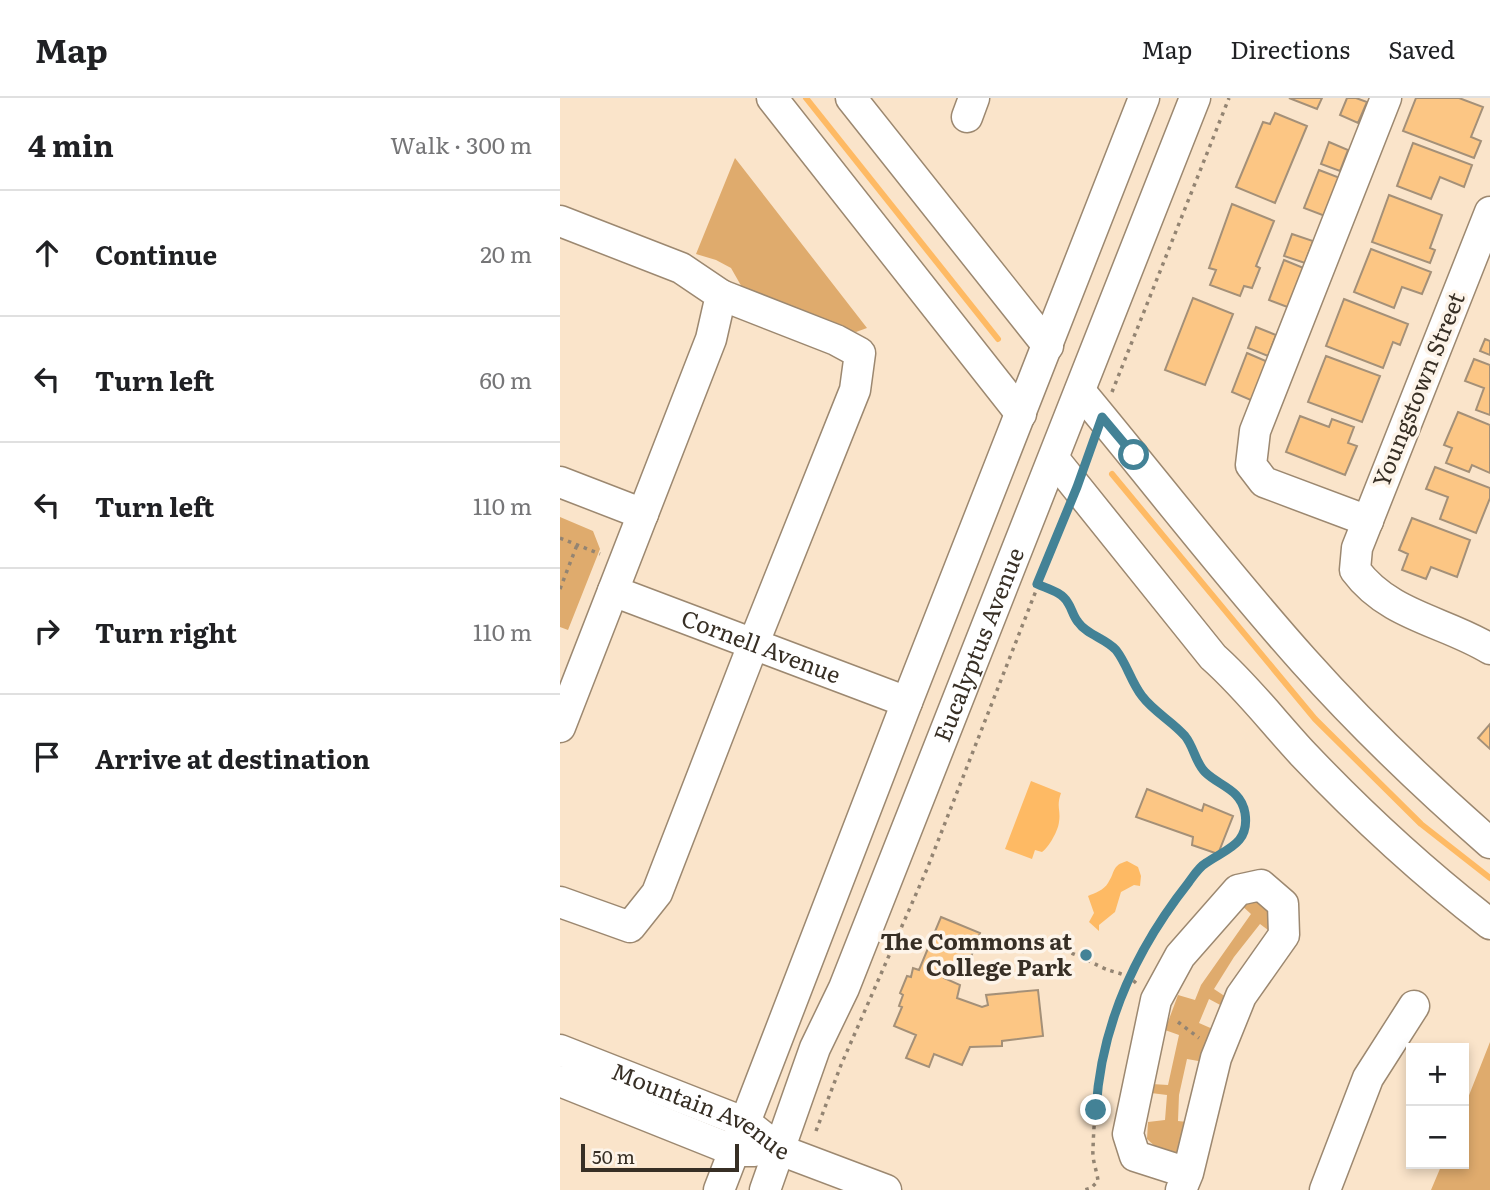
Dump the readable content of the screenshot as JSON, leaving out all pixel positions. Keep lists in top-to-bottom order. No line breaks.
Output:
{"streets":{"street":["Youngstown Street","Eucalyptus Avenue","Cornell Avenue","Mountain Avenue"]},"crossings":[["Eucalyptus Avenue","Cornell Avenue"],["Eucalyptus Avenue","Mountain Avenue"]],"places":["The Commons at College Park"],"scale_bar":"50 m","page":{"header":"Map","nav":["Map","Directions","Saved"],"heading":["4 min","Walk · 300 m"],"list":[["Continue","20 m"],["Turn left","60 m"],["Turn left","110 m"],["Turn right","110 m"],"Arrive at destination"],"map_buttons":["+","−"],"scale":"50 m"}}
